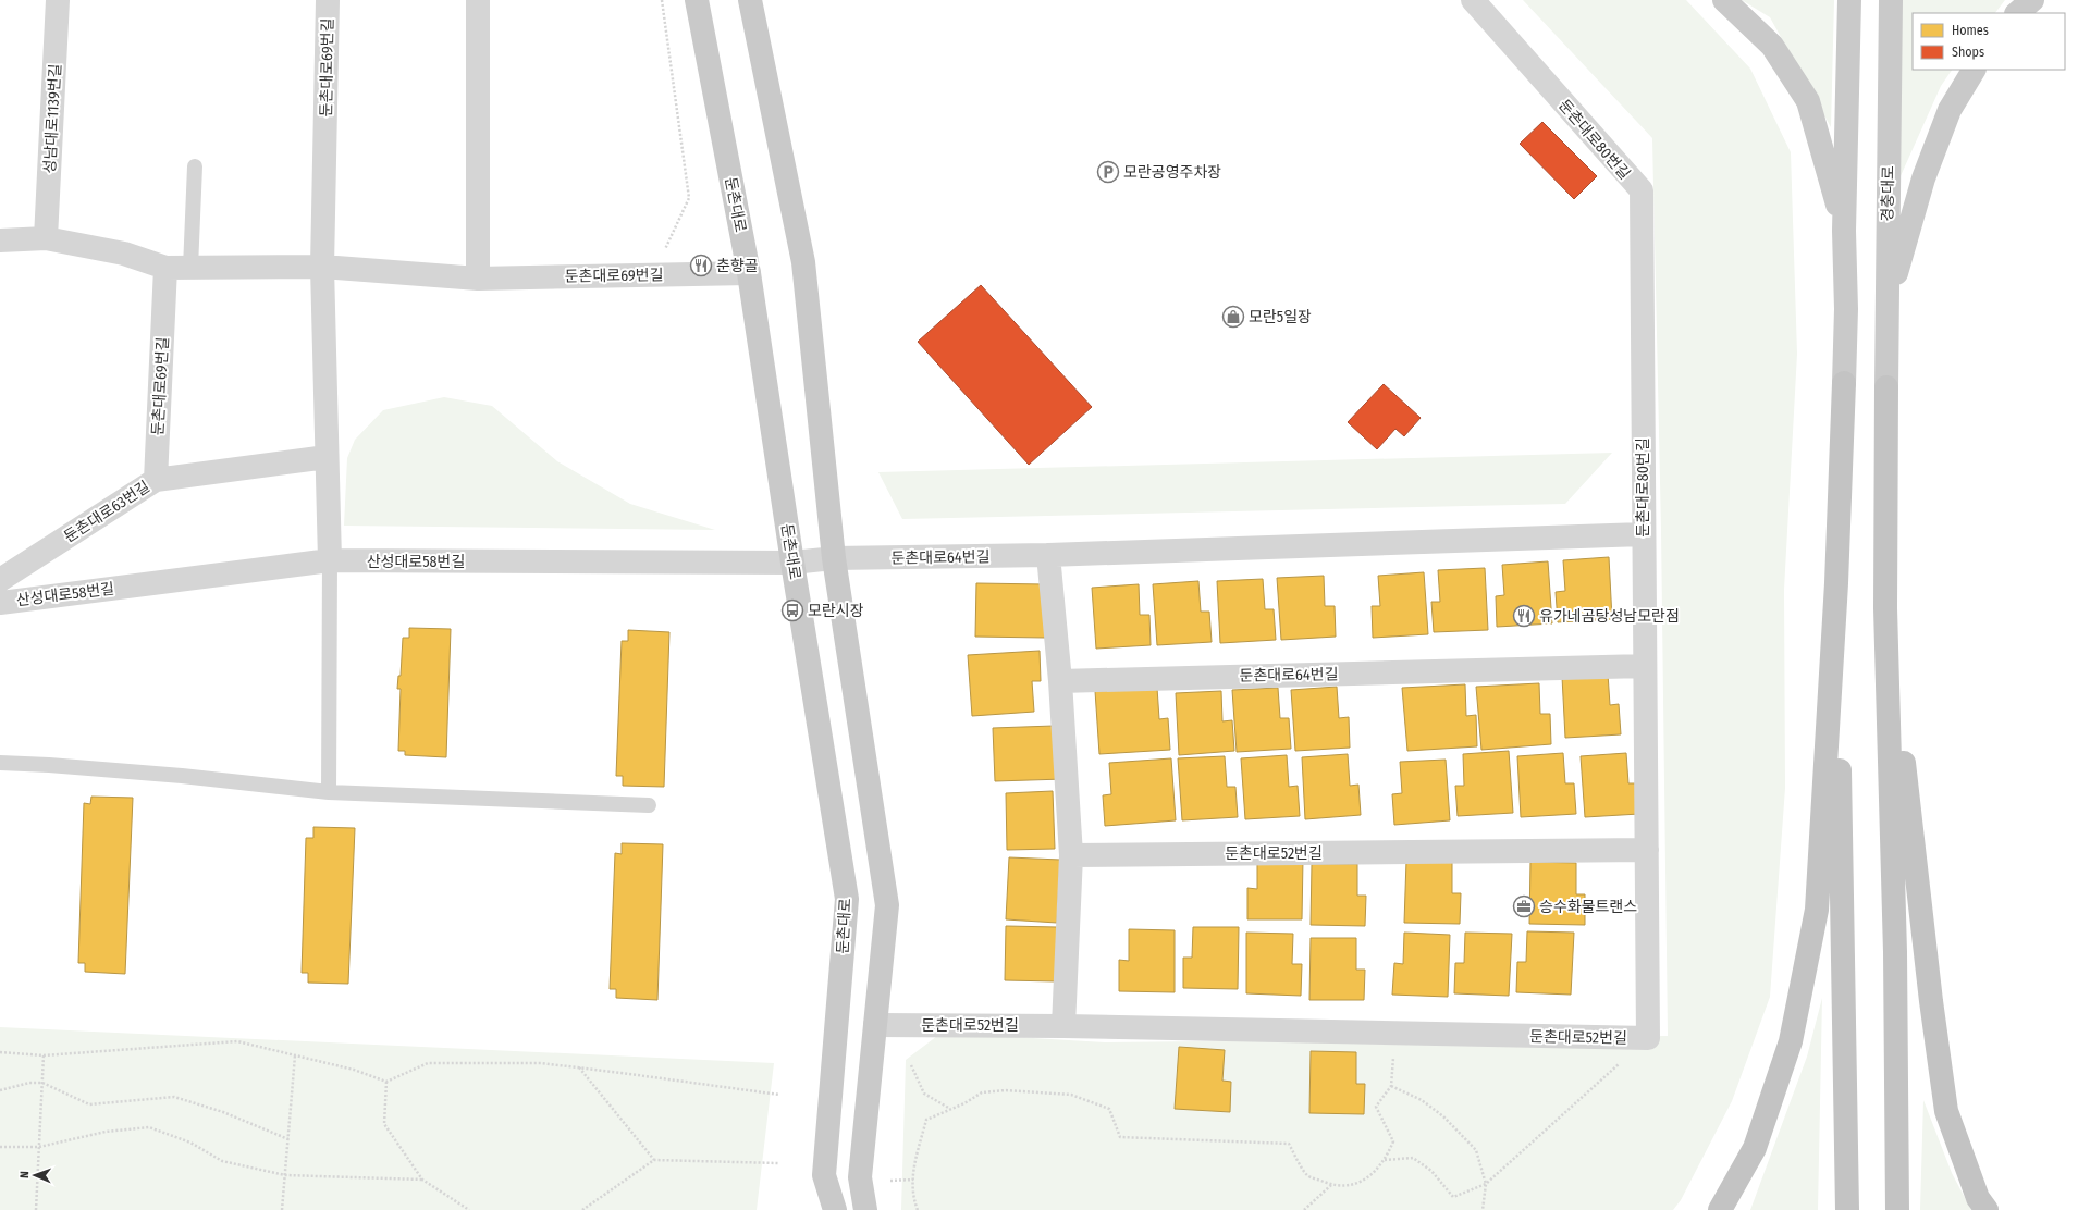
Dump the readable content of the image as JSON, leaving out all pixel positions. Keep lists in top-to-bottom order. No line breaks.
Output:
{"streets":{"main road":["경충대로","둔촌대로"],"street":["둔촌대로69번길","성남대로1139번길","둔촌대로80번길","둔촌대로63번길","둔촌대로64번길","산성대로58번길","둔촌대로52번길"]},"crossings":[["둔촌대로69번길","성남대로1139번길"],["둔촌대로69번길","둔촌대로"],["둔촌대로69번길","둔촌대로63번길"],["둔촌대로80번길","둔촌대로64번길"],["둔촌대로80번길","둔촌대로52번길"],["둔촌대로","산성대로58번길"],["둔촌대로64번길","산성대로58번길"]],"places":{"parking":["모란공영주차장"],"restaurant":["춘향골","유가네곰탕성남모란점"],"shop":["모란5일장"],"bus stop":["모란시장"],"office":["승수화물트랜스"]},"legend":["Homes","Shops"],"north":"left"}
